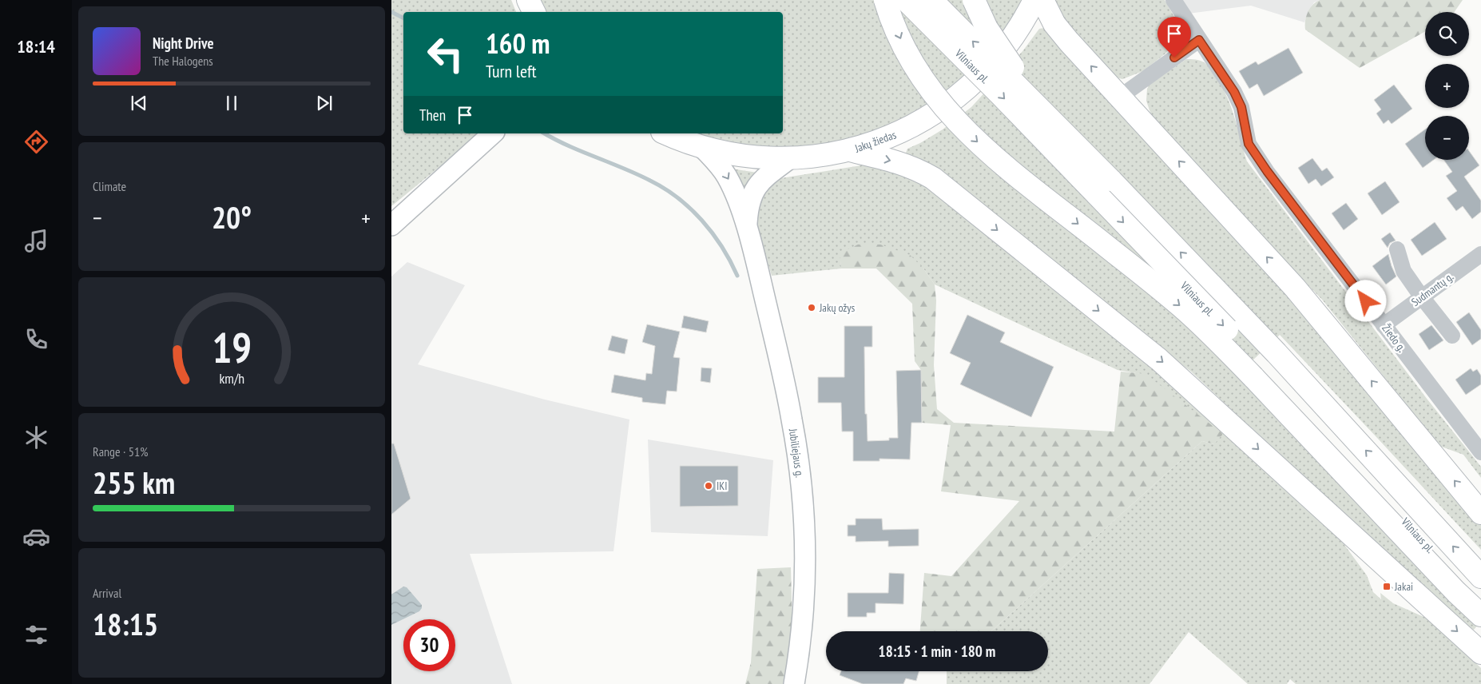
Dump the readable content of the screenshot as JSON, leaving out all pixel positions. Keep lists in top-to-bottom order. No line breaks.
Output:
{"streets":{"highway":["Vilniaus pl.","Jakų žiedas"],"main road":["Jubiliejaus g."],"street":["Sudmantų g.","Žiedo g."]},"crossings":[["Jakų žiedas","Jubiliejaus g."],["Sudmantų g.","Žiedo g."]],"places":{"other":["Jakų ožys","IKI"],"transit":["Jakai"]},"page":{"tabs":"18:14","map_buttons":["+","−"],"turn":["160 m","Turn left"],"song":["Night Drive","The Halogens"],"then":"Then","tile":["Climate",["Range · 51%","255 km"],["Arrival","18:15"]],"heat":["−","20°","+"],"limit":"30","trip":"18:15 · 1 min · 180 m","gauge":["19","km/h"]}}
